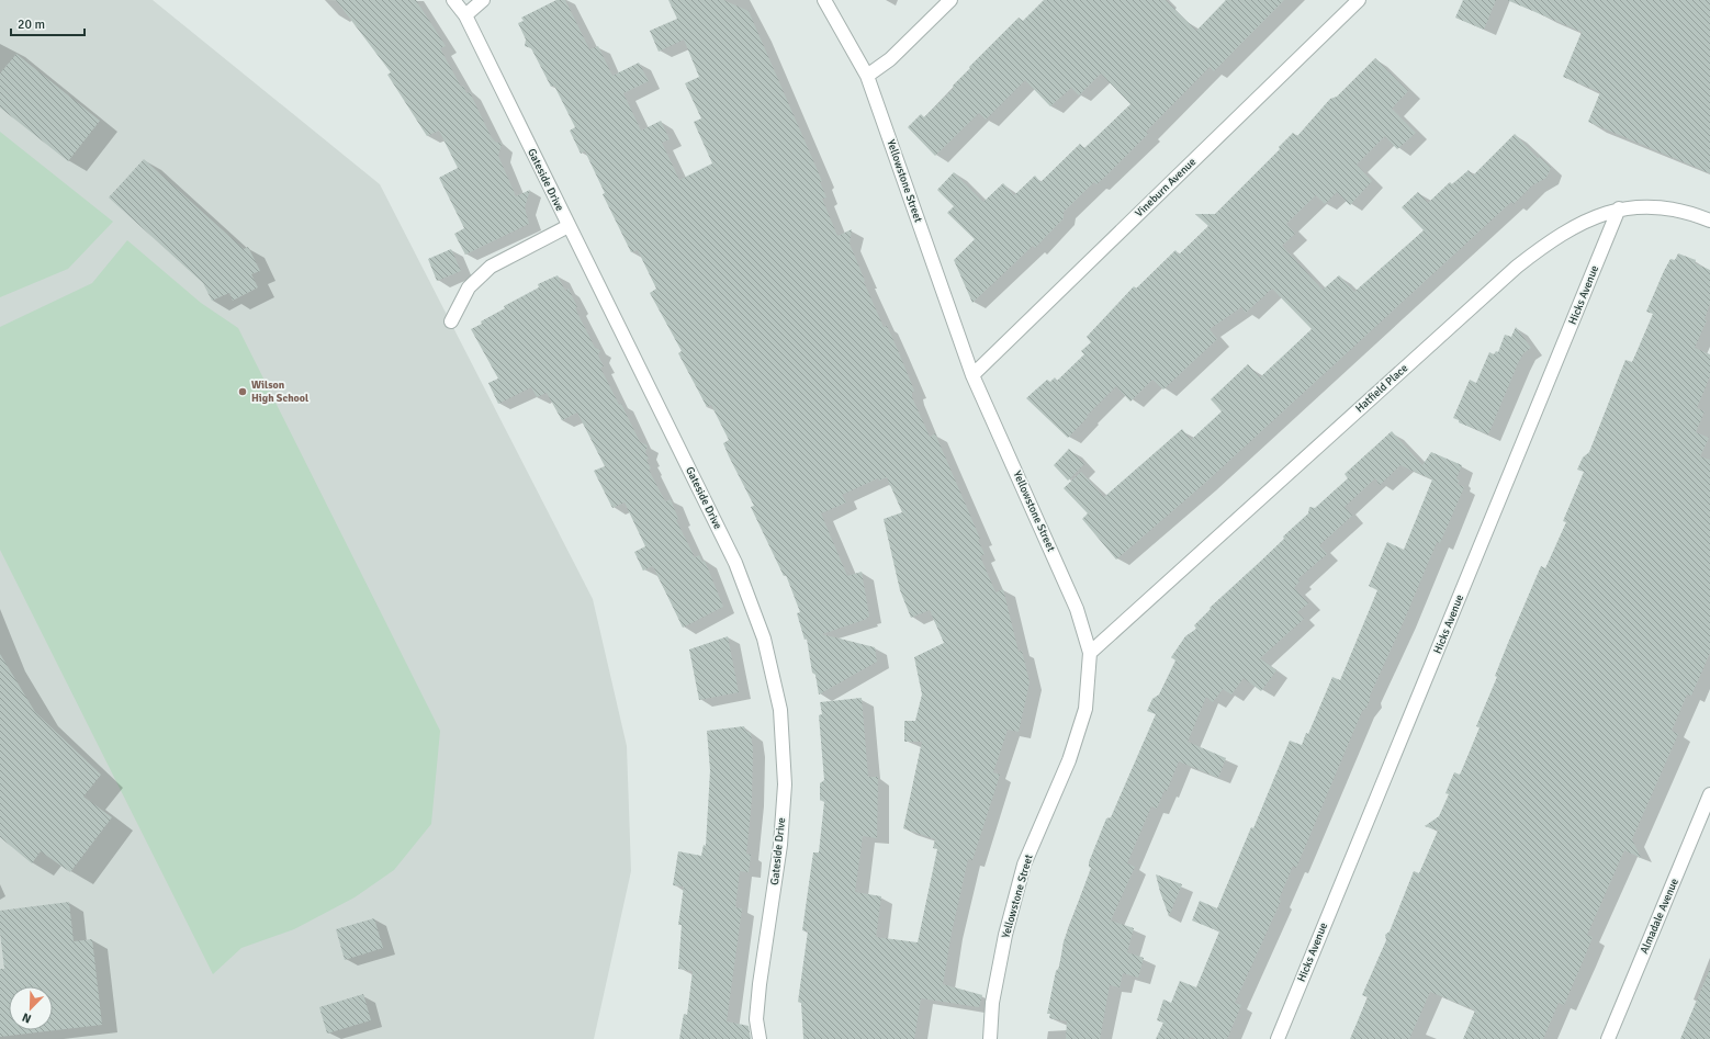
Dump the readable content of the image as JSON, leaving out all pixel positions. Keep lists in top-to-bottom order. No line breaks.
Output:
{"streets":{"street":["Gateside Drive","Yellowstone Street","Vineburn Avenue","Hicks Avenue","Hatfield Place","Almadale Avenue"]},"crossings":[["Yellowstone Street","Vineburn Avenue"],["Yellowstone Street","Hatfield Place"],["Hicks Avenue","Hatfield Place"]],"places":["Wilson High School"],"scale_bar":"20 m","north":"bottom left"}
